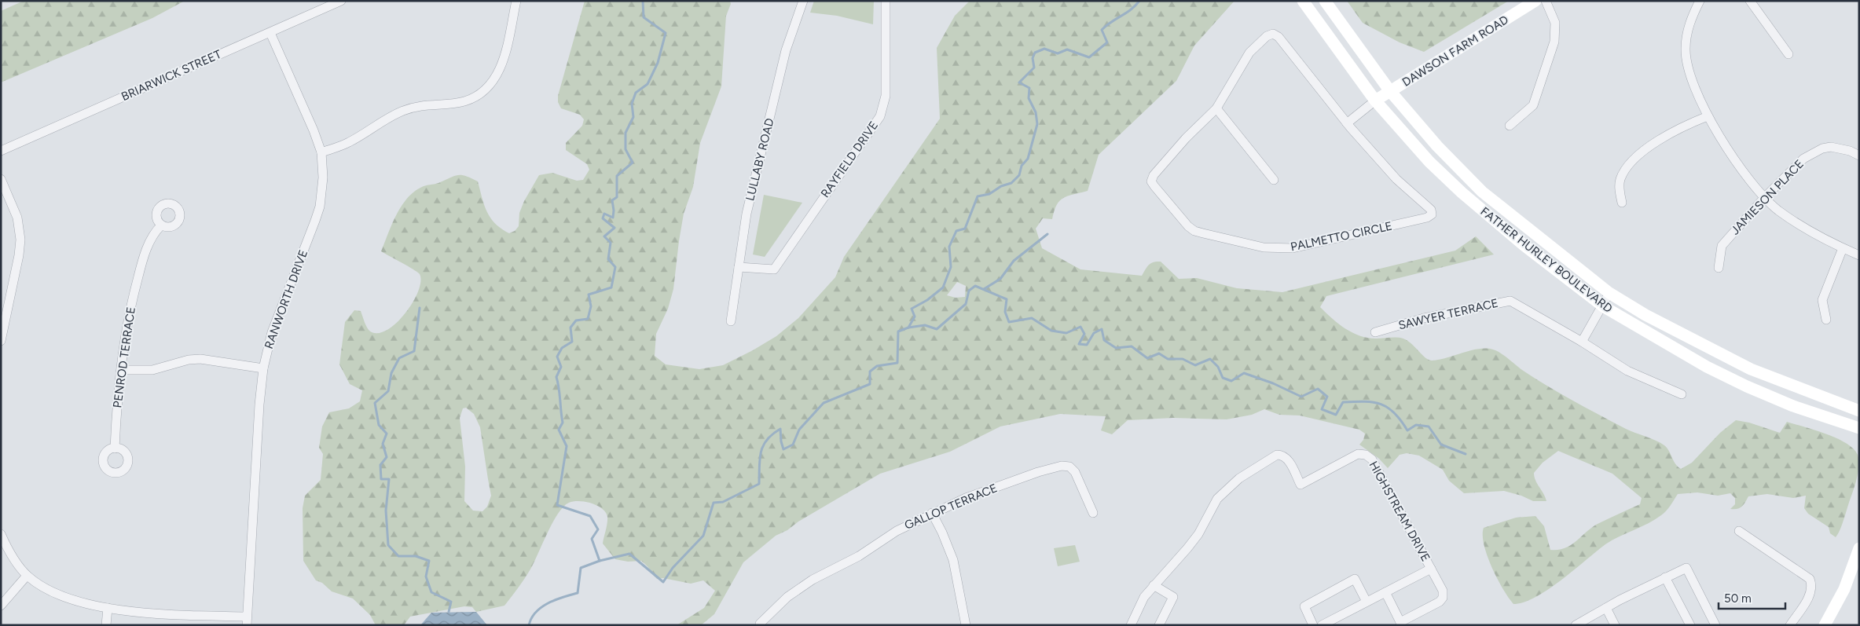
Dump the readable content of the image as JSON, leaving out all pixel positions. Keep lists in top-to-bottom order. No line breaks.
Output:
{"streets":{"main road":["DAWSON FARM ROAD","FATHER HURLEY BOULEVARD"],"street":["BRIARWICK STREET","LULLABY ROAD","RAYFIELD DRIVE","JAMIESON PLACE","PALMETTO CIRCLE","RANWORTH DRIVE","SAWYER TERRACE","PENROD TERRACE","GALLOP TERRACE","HIGHSTREAM DRIVE"]},"crossings":[["DAWSON FARM ROAD","FATHER HURLEY BOULEVARD"],["BRIARWICK STREET","RANWORTH DRIVE"],["LULLABY ROAD","RAYFIELD DRIVE"]],"scale_bar":"50 m"}
